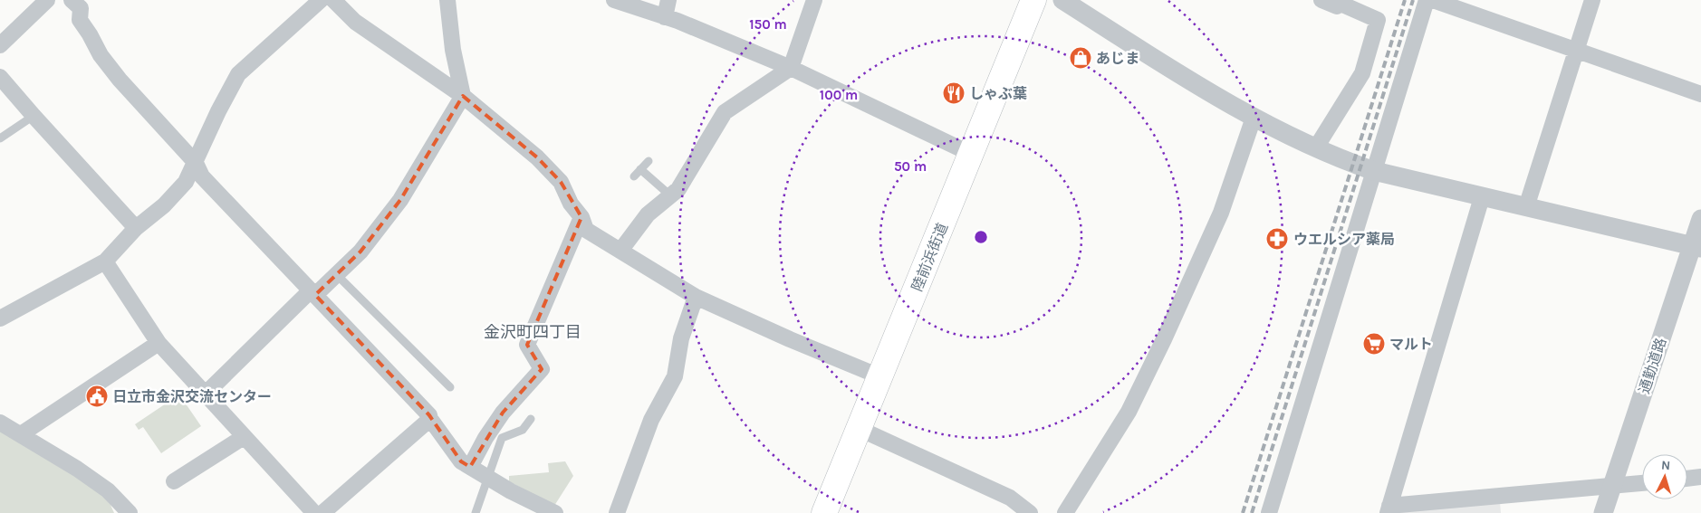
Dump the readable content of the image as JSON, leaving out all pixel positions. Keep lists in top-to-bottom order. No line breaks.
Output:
{"streets":{"highway":["陸前浜街道"],"street":["通勤道路"]},"districts":["金沢町四丁目"],"places":{"shop":["あじま"],"restaurant":["しゃぶ葉"],"pharmacy":["ウエルシア薬局"],"supermarket":["マルト"],"public building":["日立市金沢交流センター"]},"north":"top","rings":["150 m","100 m","50 m"]}
